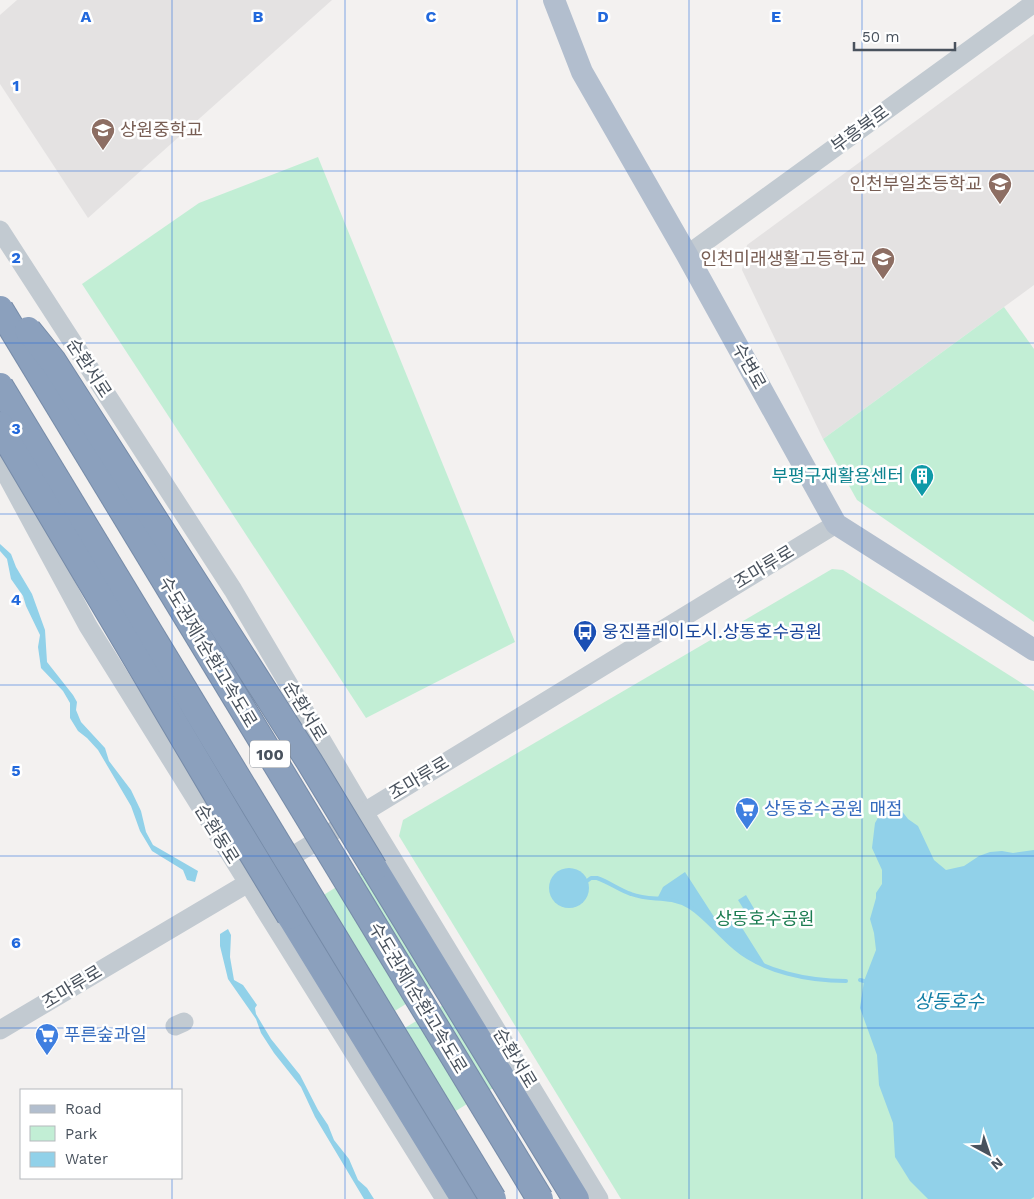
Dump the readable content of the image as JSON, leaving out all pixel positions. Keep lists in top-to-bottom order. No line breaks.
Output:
{"streets":{"highway":["수도권제1순환고속도로","100"],"main road":["수변로"],"street":["부흥북로","순환서로","조마루로","순환동로"]},"crossings":[["부흥북로","수변로"],["수변로","조마루로"],["순환서로","조마루로"],["조마루로","순환동로"]],"water":["상동호수"],"parks":["상동호수공원"],"places":{"school or university":["상원중학교","인천부일초등학교","인천미래생활고등학교"],"building":["부평구재활용센터"],"bus stop":["웅진플레이도시.상동호수공원"],"supermarket":["상동호수공원 매점","푸른숲과일"]},"legend":["Road","Park","Water"],"scale_bar":"50 m","north":"bottom right","grid":{"columns":["A","B","C","D","E"],"rows":["1","2","3","4","5","6"]}}
